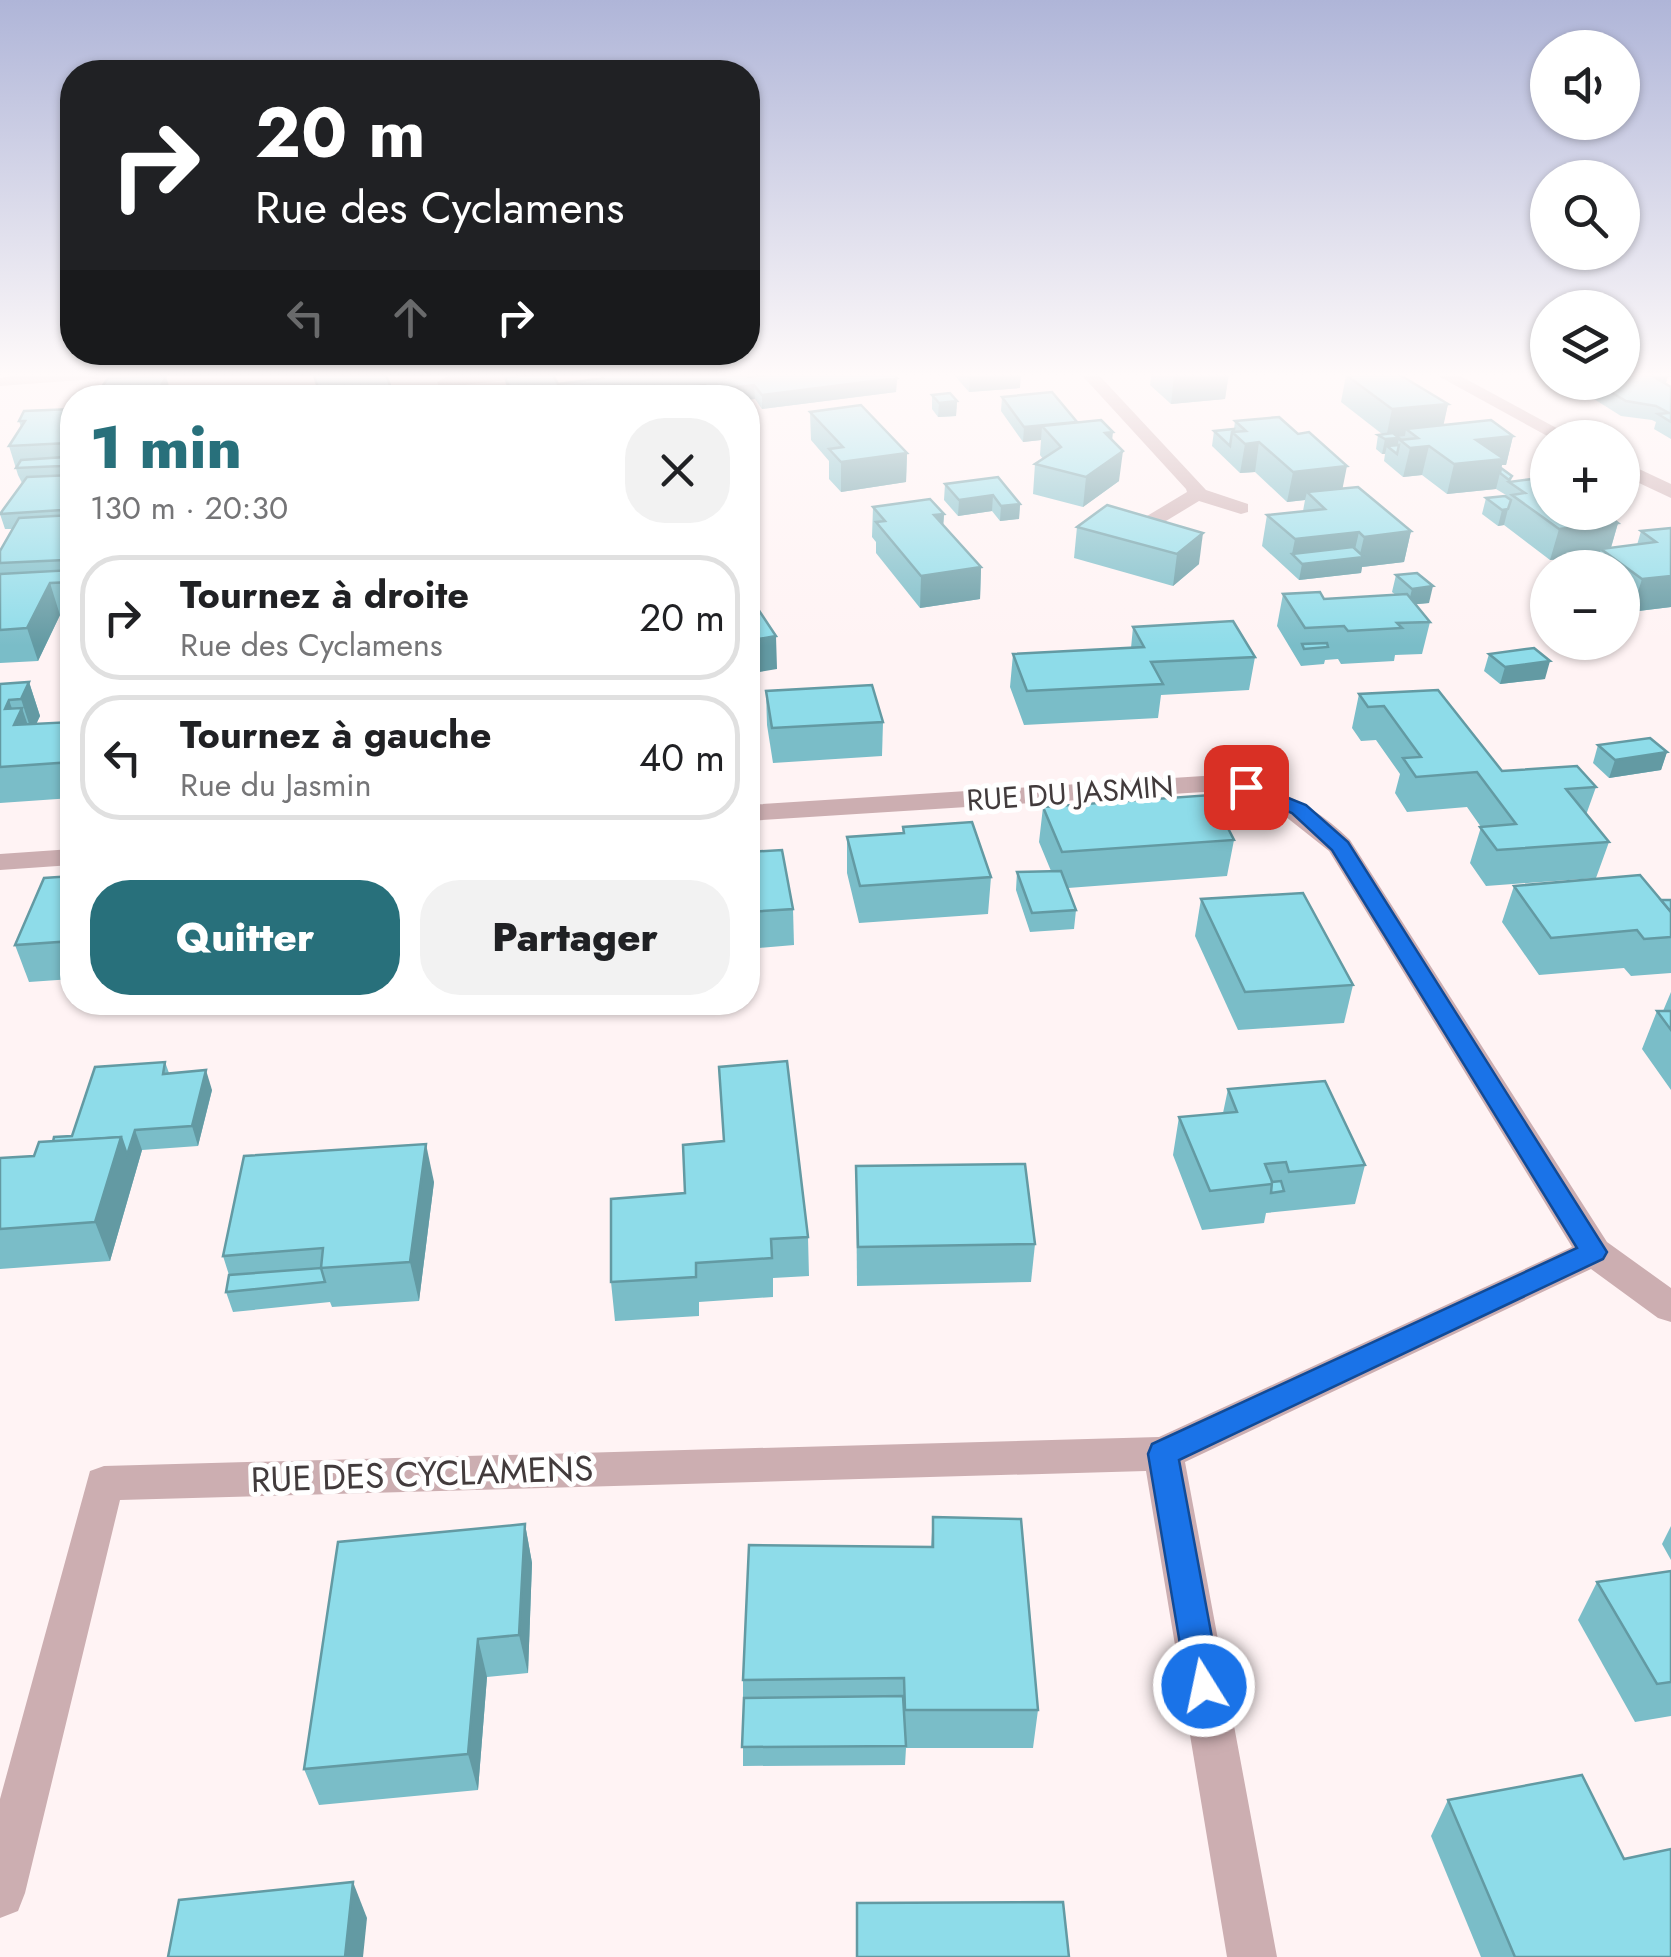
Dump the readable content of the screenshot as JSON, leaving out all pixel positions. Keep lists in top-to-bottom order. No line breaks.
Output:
{"streets":{"street":["RUE DU JASMIN","RUE DES CYCLAMENS"]},"crossings":[["RUE DU JASMIN","RUE DES CYCLAMENS"]],"page":{"map_buttons":["+","−"],"turn":["20 m","Rue des Cyclamens"],"heading":["1 min","130 m · 20:30"],"list":[{"name":"Tournez à droite","note":"Rue des Cyclamens","value":"20 m"},{"name":"Tournez à gauche","note":"Rue du Jasmin","value":"40 m"}],"buttons":["Quitter","Partager"]}}
